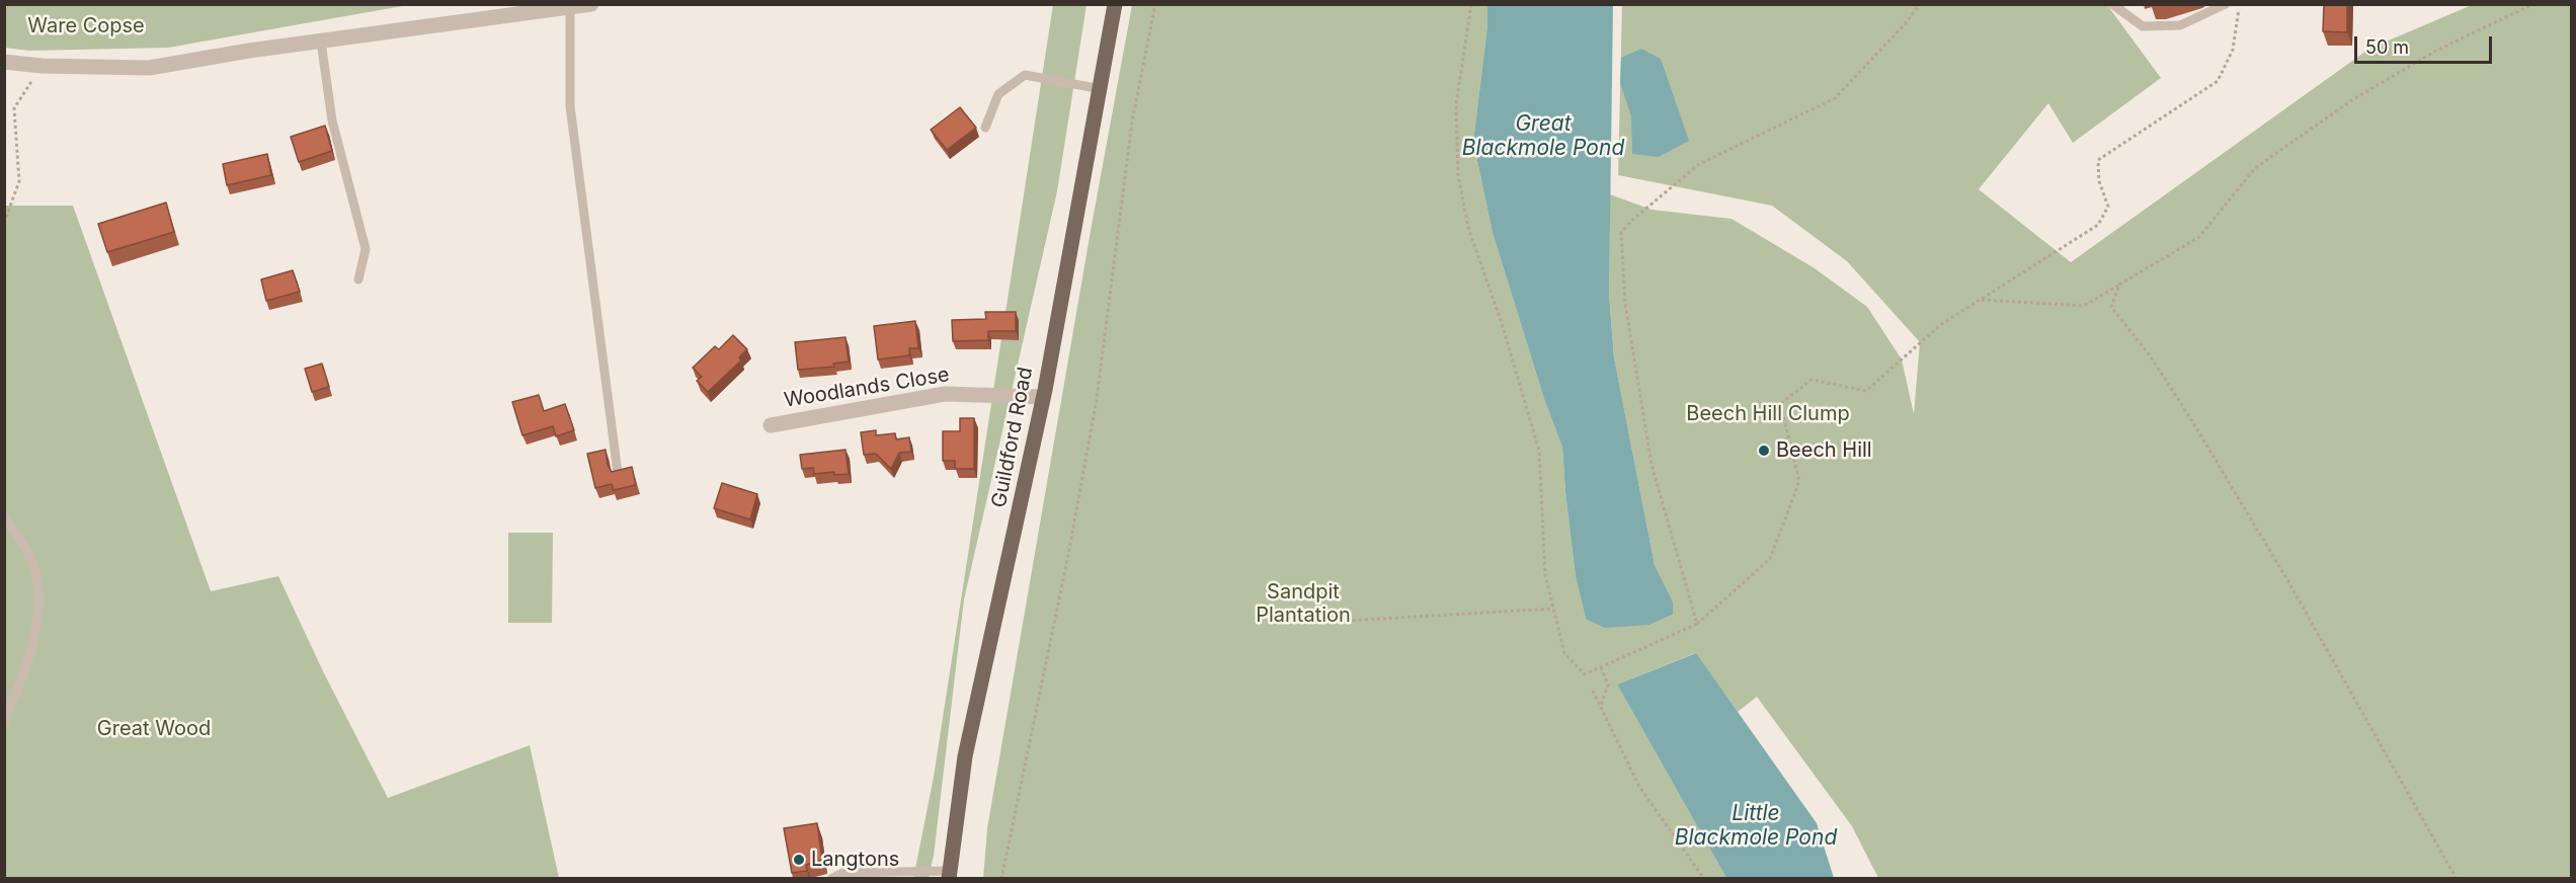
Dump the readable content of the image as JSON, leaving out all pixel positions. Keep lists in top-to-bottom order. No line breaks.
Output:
{"streets":{"main road":["Guildford Road"],"street":["Woodlands Close"]},"crossings":[["Woodlands Close","Guildford Road"]],"water":["Great Blackmole Pond","Little Blackmole Pond"],"parks":["Ware Copse","Beech Hill Clump","Sandpit Plantation","Great Wood"],"places":["Beech Hill","Langtons"],"scale_bar":"50 m"}
